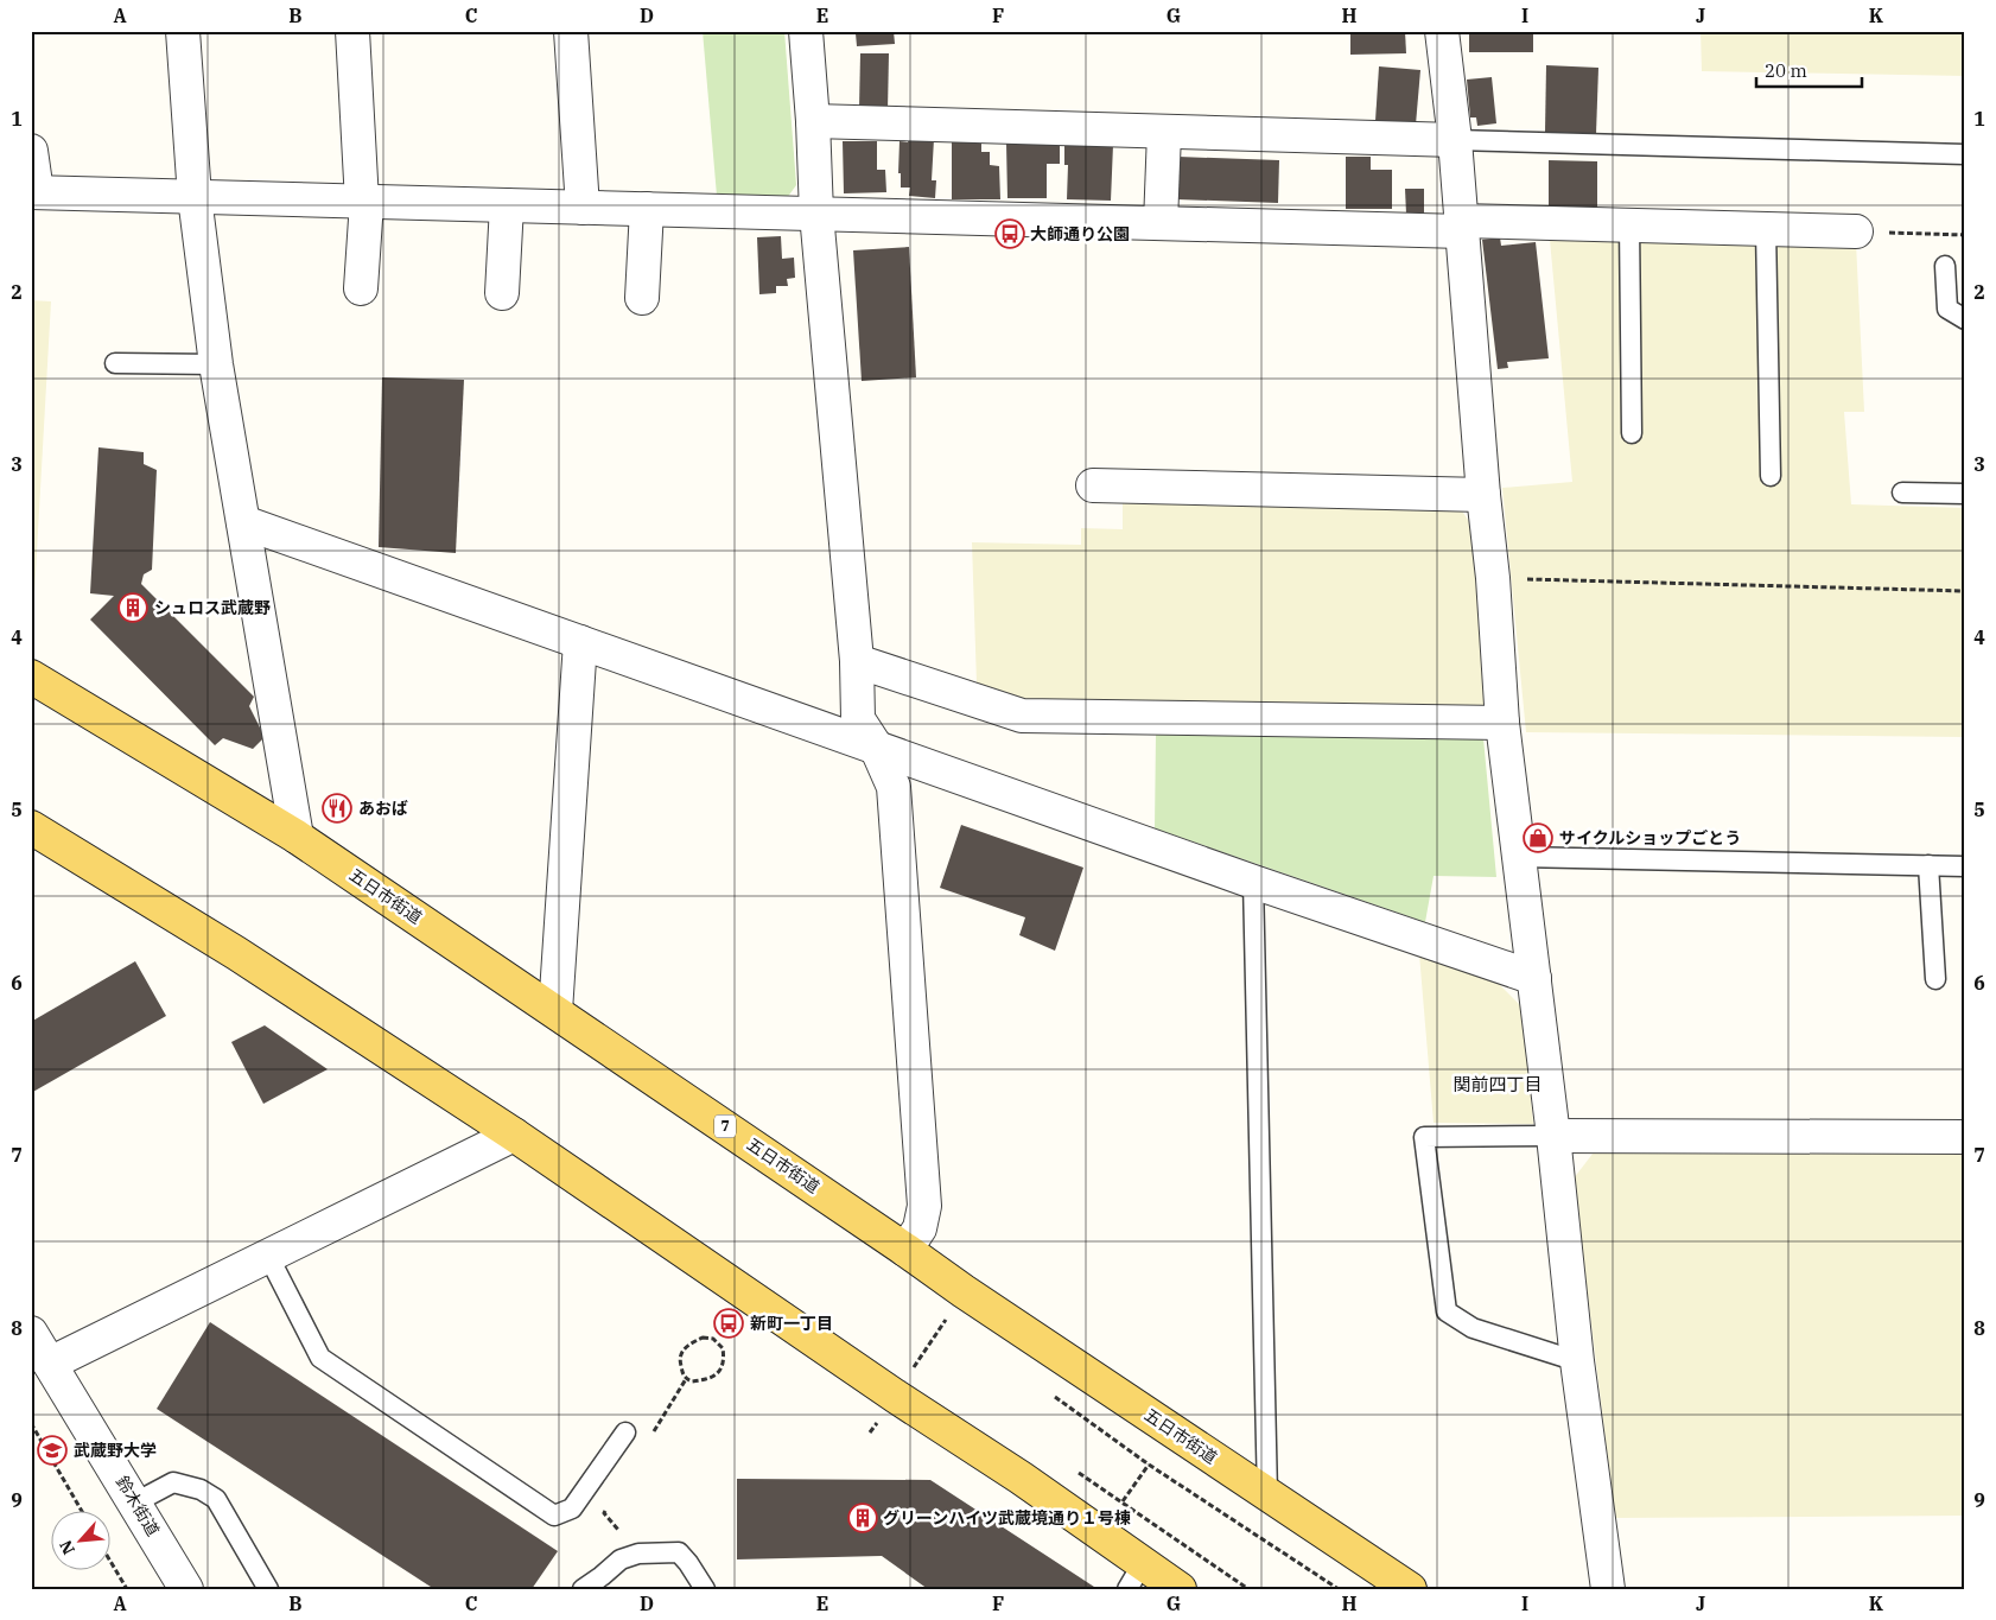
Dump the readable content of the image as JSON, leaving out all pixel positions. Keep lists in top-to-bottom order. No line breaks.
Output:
{"streets":{"main road":["五日市街道","7"],"street":["鈴木街道"]},"districts":["関前四丁目"],"places":{"bus stop":["大師通り公園","新町一丁目"],"building":["シュロス武蔵野","グリーンハイツ武蔵境通り１号棟"],"restaurant":["あおば"],"shop":["サイクルショップごとう"],"school or university":["武蔵野大学"]},"scale_bar":"20 m","north":"bottom left","grid":{"columns":["A","B","C","D","E","F","G","H","I","J","K"],"rows":["1","2","3","4","5","6","7","8","9"]}}
